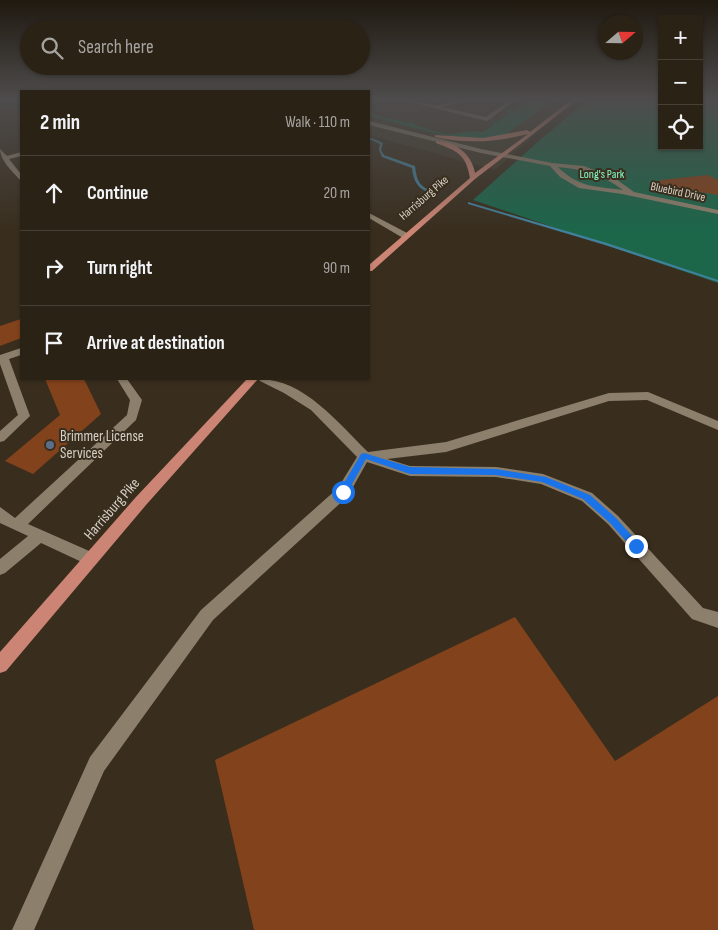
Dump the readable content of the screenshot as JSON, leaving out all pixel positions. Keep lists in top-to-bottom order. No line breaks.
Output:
{"streets":{"main road":["Harrisburg Pike"],"street":["Bluebird Drive"]},"crossings":[["Bluebird Drive","Harrisburg Pike"]],"parks":["Long's Park"],"places":["Brimmer License Services"],"north":"right","page":{"map_buttons":["+","−"],"search":"Search here","heading":["2 min","Walk · 110 m"],"list":[["Continue","20 m"],["Turn right","90 m"],"Arrive at destination"]}}
